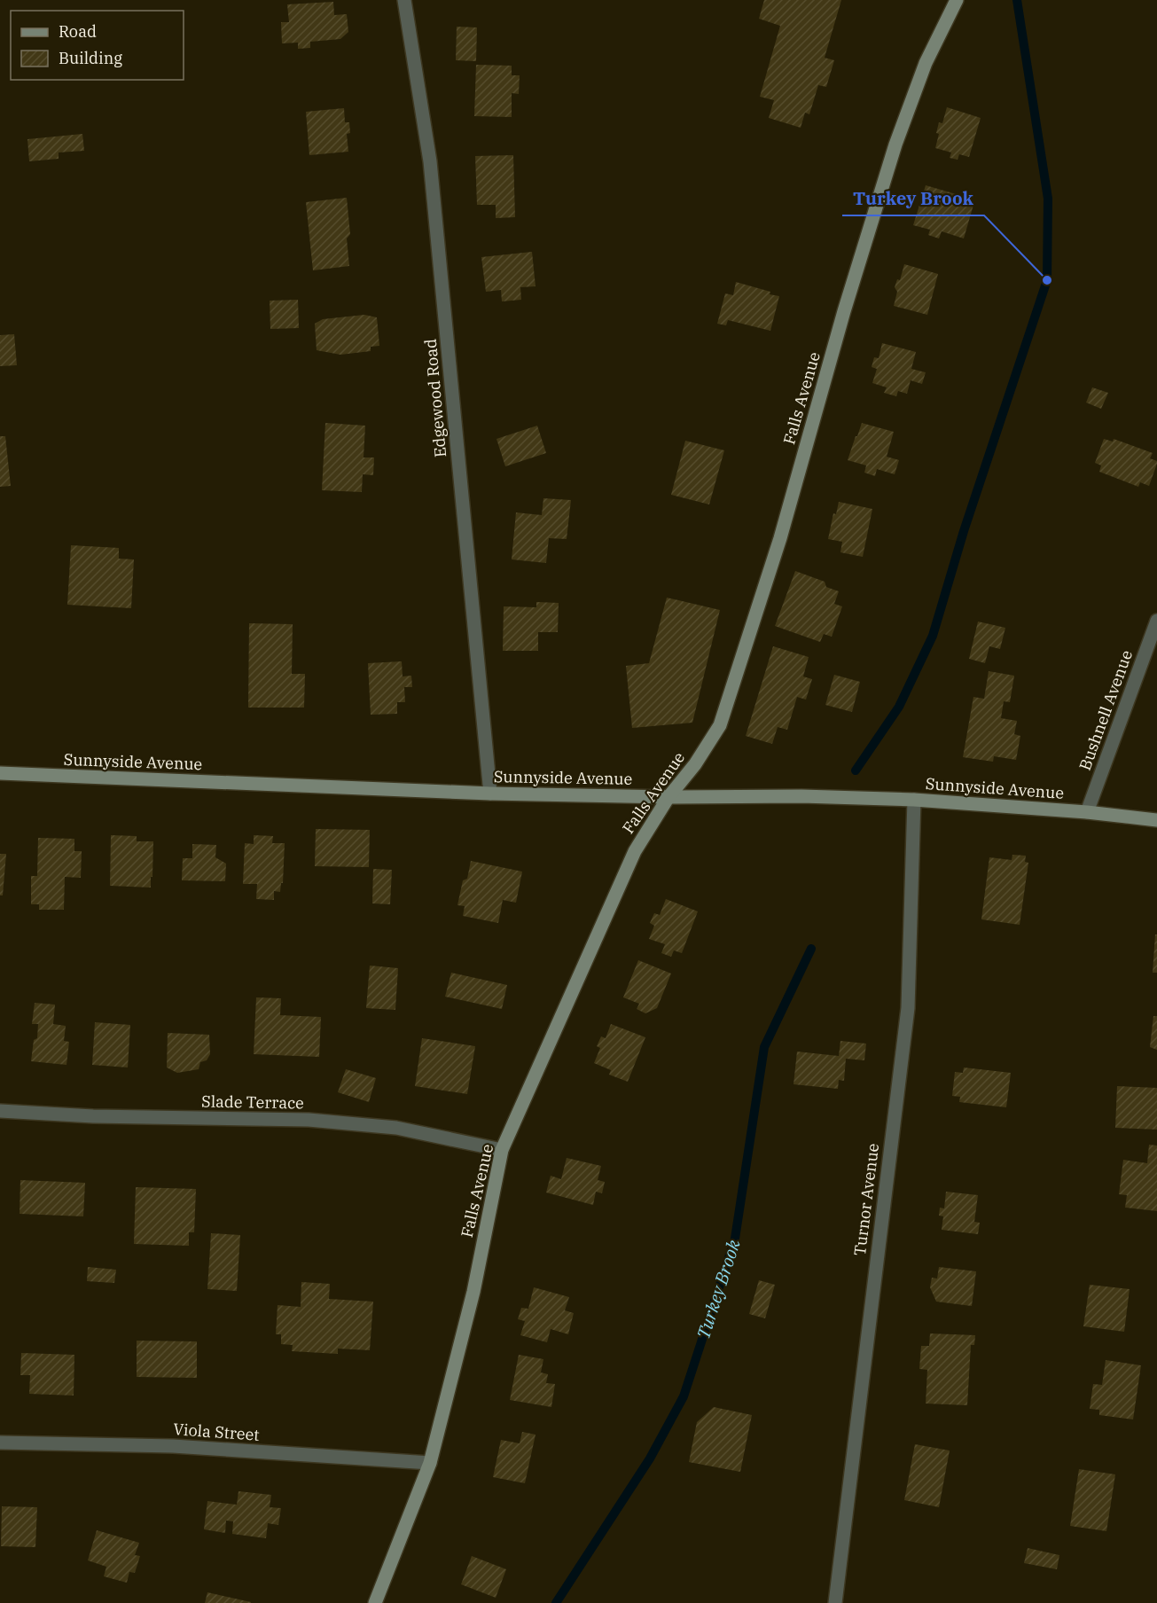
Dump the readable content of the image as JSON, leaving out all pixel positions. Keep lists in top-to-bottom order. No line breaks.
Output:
{"streets":{"main road":["Falls Avenue","Sunnyside Avenue"],"street":["Edgewood Road","Bushnell Avenue","Slade Terrace","Turnor Avenue","Viola Street"]},"crossings":[["Edgewood Road","Sunnyside Avenue"],["Falls Avenue","Sunnyside Avenue"],["Falls Avenue","Slade Terrace"],["Falls Avenue","Viola Street"],["Bushnell Avenue","Sunnyside Avenue"],["Sunnyside Avenue","Turnor Avenue"]],"water":["Turkey Brook"],"places":["Turkey Brook"],"legend":["Road","Building"]}
